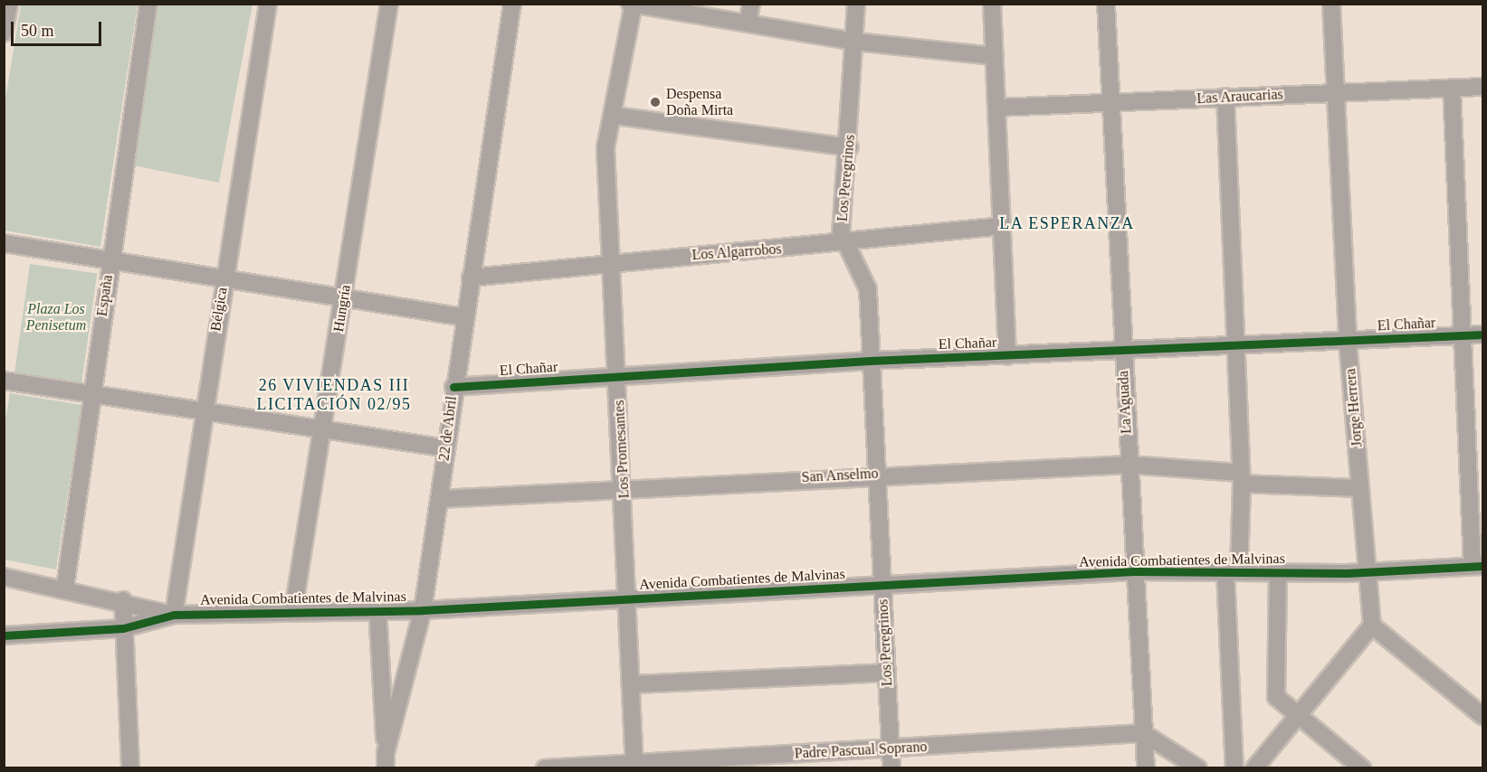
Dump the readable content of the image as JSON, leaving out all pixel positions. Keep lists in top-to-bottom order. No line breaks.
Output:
{"streets":{"street":["Las Araucarias","Los Peregrinos","Los Algarrobos","España","Hungría","Bélgica","El Chañar","La Aguada","Jorge Herrera","22 de Abril","Los Promesantes","San Anselmo","Avenida Combatientes de Malvinas","Padre Pascual Soprano"]},"crossings":[["Las Araucarias","La Aguada"],["Las Araucarias","Jorge Herrera"],["Los Peregrinos","Los Algarrobos"],["Los Peregrinos","El Chañar"],["Los Peregrinos","San Anselmo"],["Los Peregrinos","Avenida Combatientes de Malvinas"],["Los Peregrinos","Padre Pascual Soprano"],["Los Algarrobos","22 de Abril"],["Los Algarrobos","Los Promesantes"],["Hungría","Avenida Combatientes de Malvinas"],["Bélgica","Avenida Combatientes de Malvinas"],["El Chañar","La Aguada"],["El Chañar","Jorge Herrera"],["El Chañar","22 de Abril"],["El Chañar","Los Promesantes"],["La Aguada","San Anselmo"],["La Aguada","Avenida Combatientes de Malvinas"],["La Aguada","Padre Pascual Soprano"],["Jorge Herrera","San Anselmo"],["Jorge Herrera","Avenida Combatientes de Malvinas"],["22 de Abril","San Anselmo"],["22 de Abril","Avenida Combatientes de Malvinas"],["Los Promesantes","San Anselmo"],["Los Promesantes","Avenida Combatientes de Malvinas"],["Los Promesantes","Padre Pascual Soprano"]],"districts":["LA ESPERANZA","26 VIVIENDAS III LICITACIÓN 02/95"],"parks":["Plaza Los Penisetum"],"places":["Despensa Doña Mirta"],"scale_bar":"50 m"}
